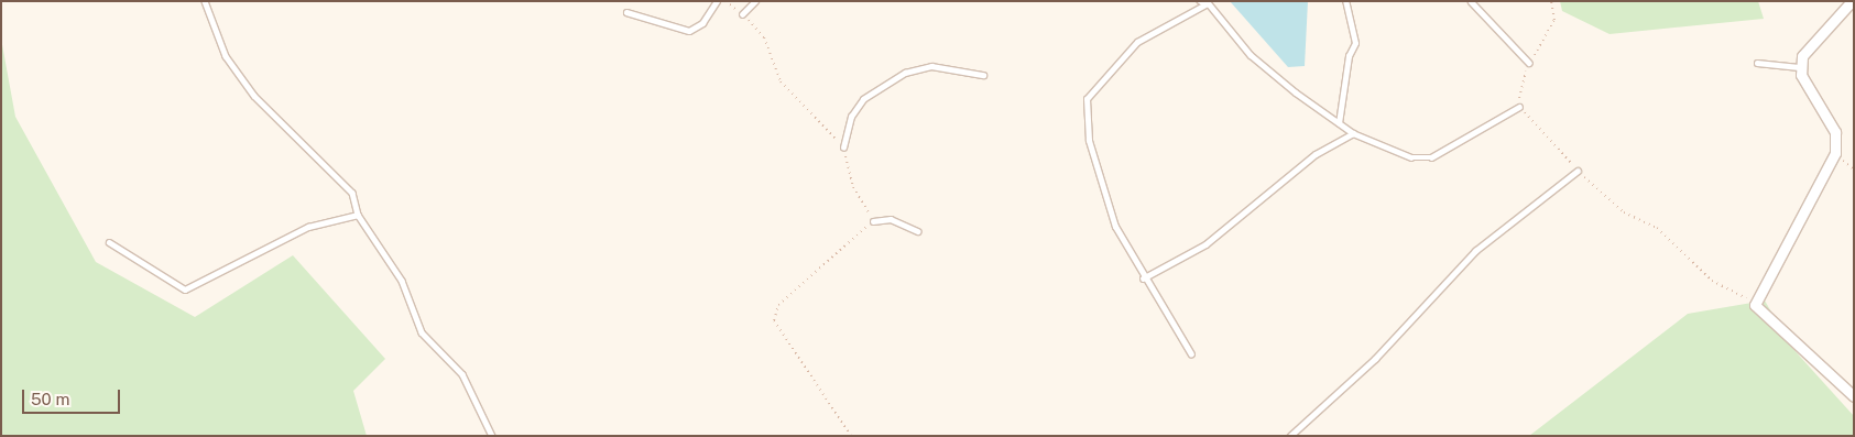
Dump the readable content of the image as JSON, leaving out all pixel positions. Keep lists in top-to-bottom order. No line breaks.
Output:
{"scale_bar":"50 m"}
